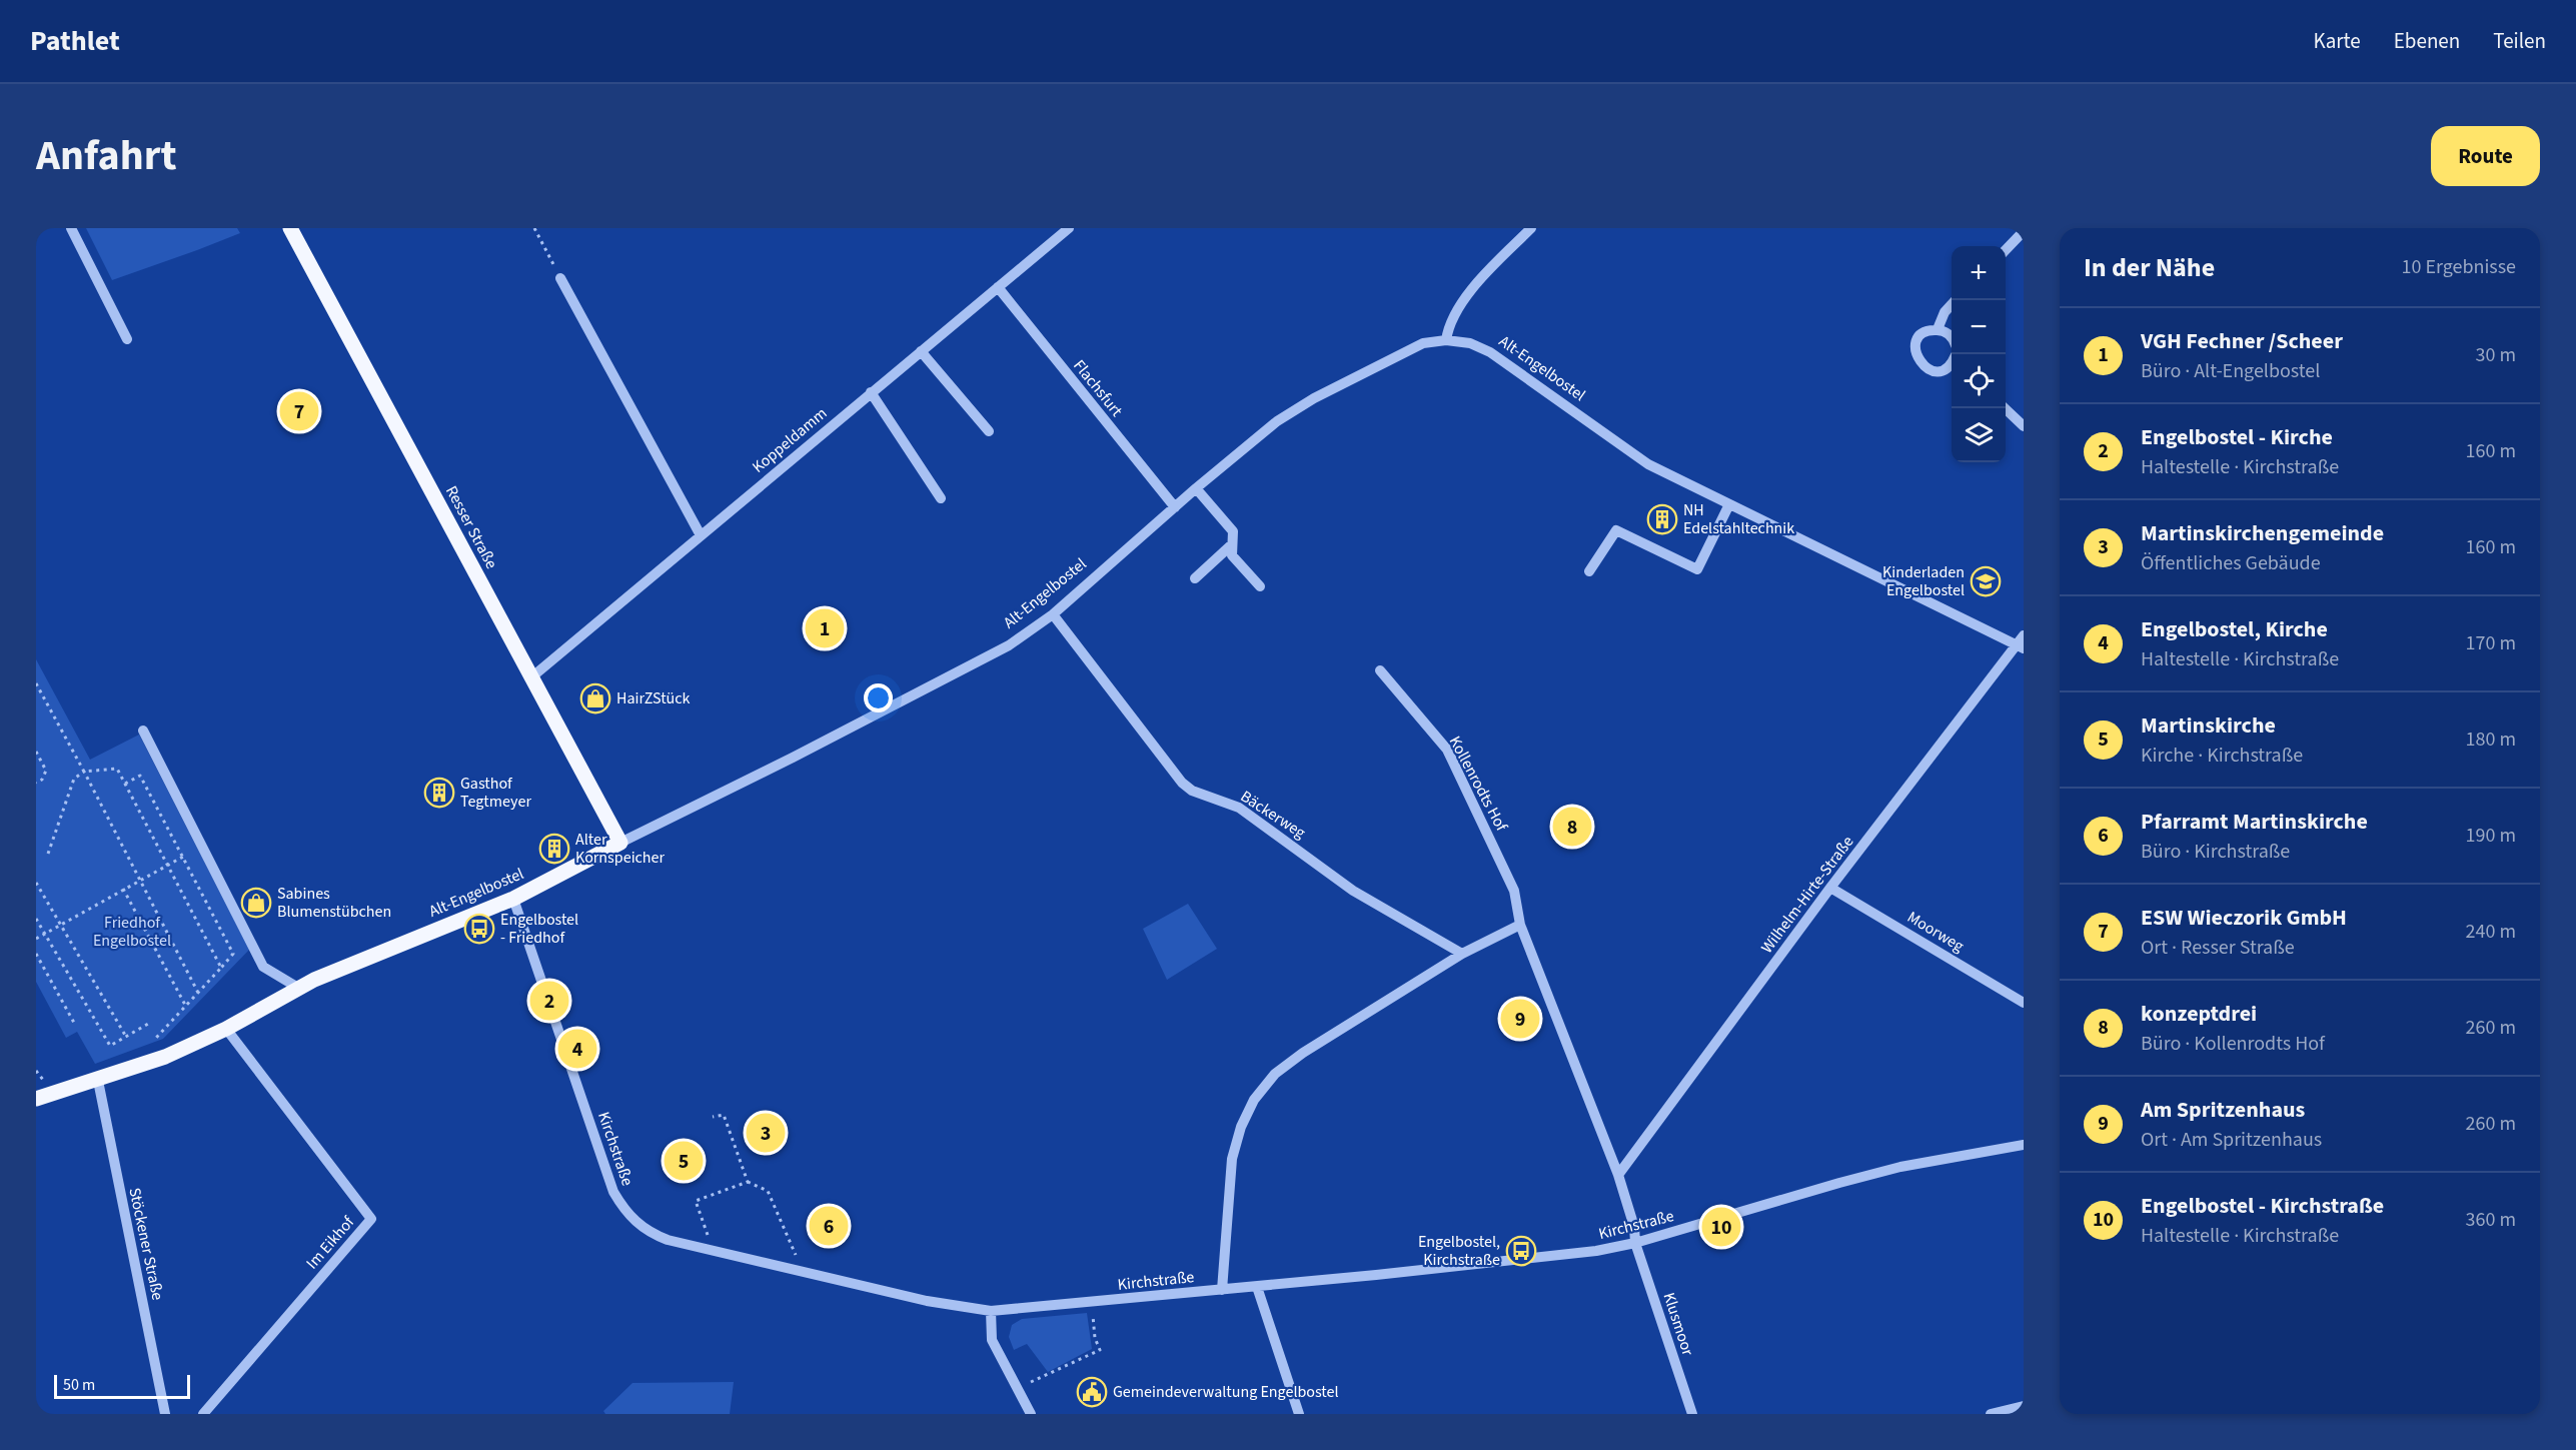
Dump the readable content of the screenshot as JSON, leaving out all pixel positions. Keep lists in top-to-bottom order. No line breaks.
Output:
{"streets":{"main road":["Alt-Engelbostel","Resser Straße"],"street":["Flachsfurt","Koppeldamm","Kollenrodts Hof","Bäckerweg","Wilhelm-Hirte-Straße","Moorweg","Kirchstraße","Im Eikhof","Stöckener Straße","Klusmoor"]},"crossings":[["Alt-Engelbostel","Flachsfurt"],["Alt-Engelbostel","Resser Straße"],["Alt-Engelbostel","Bäckerweg"],["Alt-Engelbostel","Wilhelm-Hirte-Straße"],["Alt-Engelbostel","Kirchstraße"],["Alt-Engelbostel","Im Eikhof"],["Alt-Engelbostel","Stöckener Straße"],["Flachsfurt","Koppeldamm"],["Koppeldamm","Resser Straße"],["Kollenrodts Hof","Wilhelm-Hirte-Straße"],["Kollenrodts Hof","Klusmoor"],["Wilhelm-Hirte-Straße","Moorweg"],["Wilhelm-Hirte-Straße","Klusmoor"],["Kirchstraße","Klusmoor"]],"parks":["Friedhof Engelbostel"],"places":{"building":["NH Edelstahltechnik","Gasthof Tegtmeyer","Alter Kornspeicher"],"school or university":["Kinderladen Engelbostel"],"shop":["HairZStück","Sabines Blumenstübchen"],"bus stop":["Engelbostel - Friedhof","Engelbostel, Kirchstraße"],"public building":["Gemeindeverwaltung Engelbostel"]},"scale_bar":"50 m","page":{"header":"Pathlet","nav":["Karte","Ebenen","Teilen"],"title":"Anfahrt","buttons":"Route","heading":["In der Nähe","10 Ergebnisse"],"map_buttons":["+","−"],"list":[{"mark":"1","name":"VGH Fechner /Scheer","note":"Büro · Alt-Engelbostel","value":"30 m"},{"mark":"2","name":"Engelbostel - Kirche","note":"Haltestelle · Kirchstraße","value":"160 m"},{"mark":"3","name":"Martinskirchengemeinde","note":"Öffentliches Gebäude","value":"160 m"},{"mark":"4","name":"Engelbostel, Kirche","note":"Haltestelle · Kirchstraße","value":"170 m"},{"mark":"5","name":"Martinskirche","note":"Kirche · Kirchstraße","value":"180 m"},{"mark":"6","name":"Pfarramt Martinskirche","note":"Büro · Kirchstraße","value":"190 m"},{"mark":"7","name":"ESW Wieczorik GmbH","note":"Ort · Resser Straße","value":"240 m"},{"mark":"8","name":"konzeptdrei","note":"Büro · Kollenrodts Hof","value":"260 m"},{"mark":"9","name":"Am Spritzenhaus","note":"Ort · Am Spritzenhaus","value":"260 m"},{"mark":"10","name":"Engelbostel - Kirchstraße","note":"Haltestelle · Kirchstraße","value":"360 m"}],"pins":["7","1","8","2","9","4","3","5","6","10"],"scale":"50 m"}}
